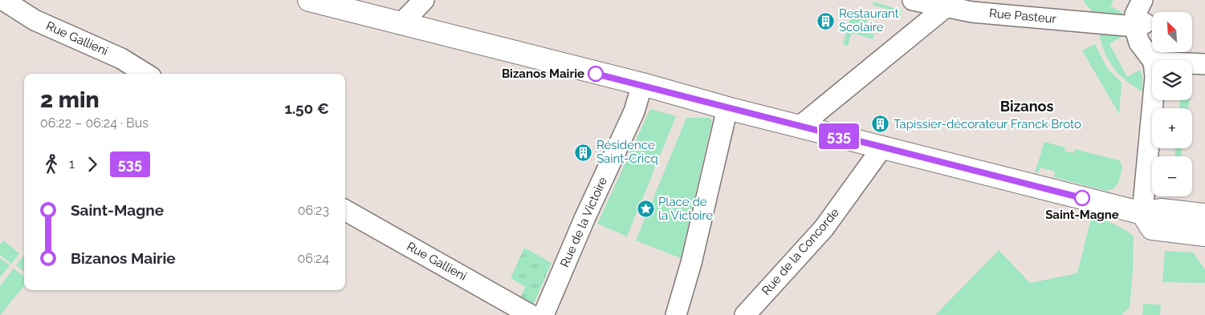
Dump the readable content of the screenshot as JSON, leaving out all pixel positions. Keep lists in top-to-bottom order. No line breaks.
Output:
{"streets":{"street":["Rue Pasteur","Rue Gallieni","Rue de la Victoire","Rue de la Concorde"]},"districts":["Bizanos"],"places":{"building":["Restaurant Scolaire","Tapissier-décorateur Franck Broto","Résidence Saint-Cricq"],"other":["Bizanos Mairie","Saint-Magne"],"place":["Place de la Victoire"]},"lines":["bus line 535"],"north":"top left","page":{"on_map":"535","map_buttons":["+","−"],"heading":["2 min","06:22 – 06:24 · Bus","1.50 €"],"legs":["1","535"],"list":[{"name":"Saint-Magne","value":"06:23"},{"name":"Bizanos Mairie","value":"06:24"}]}}
